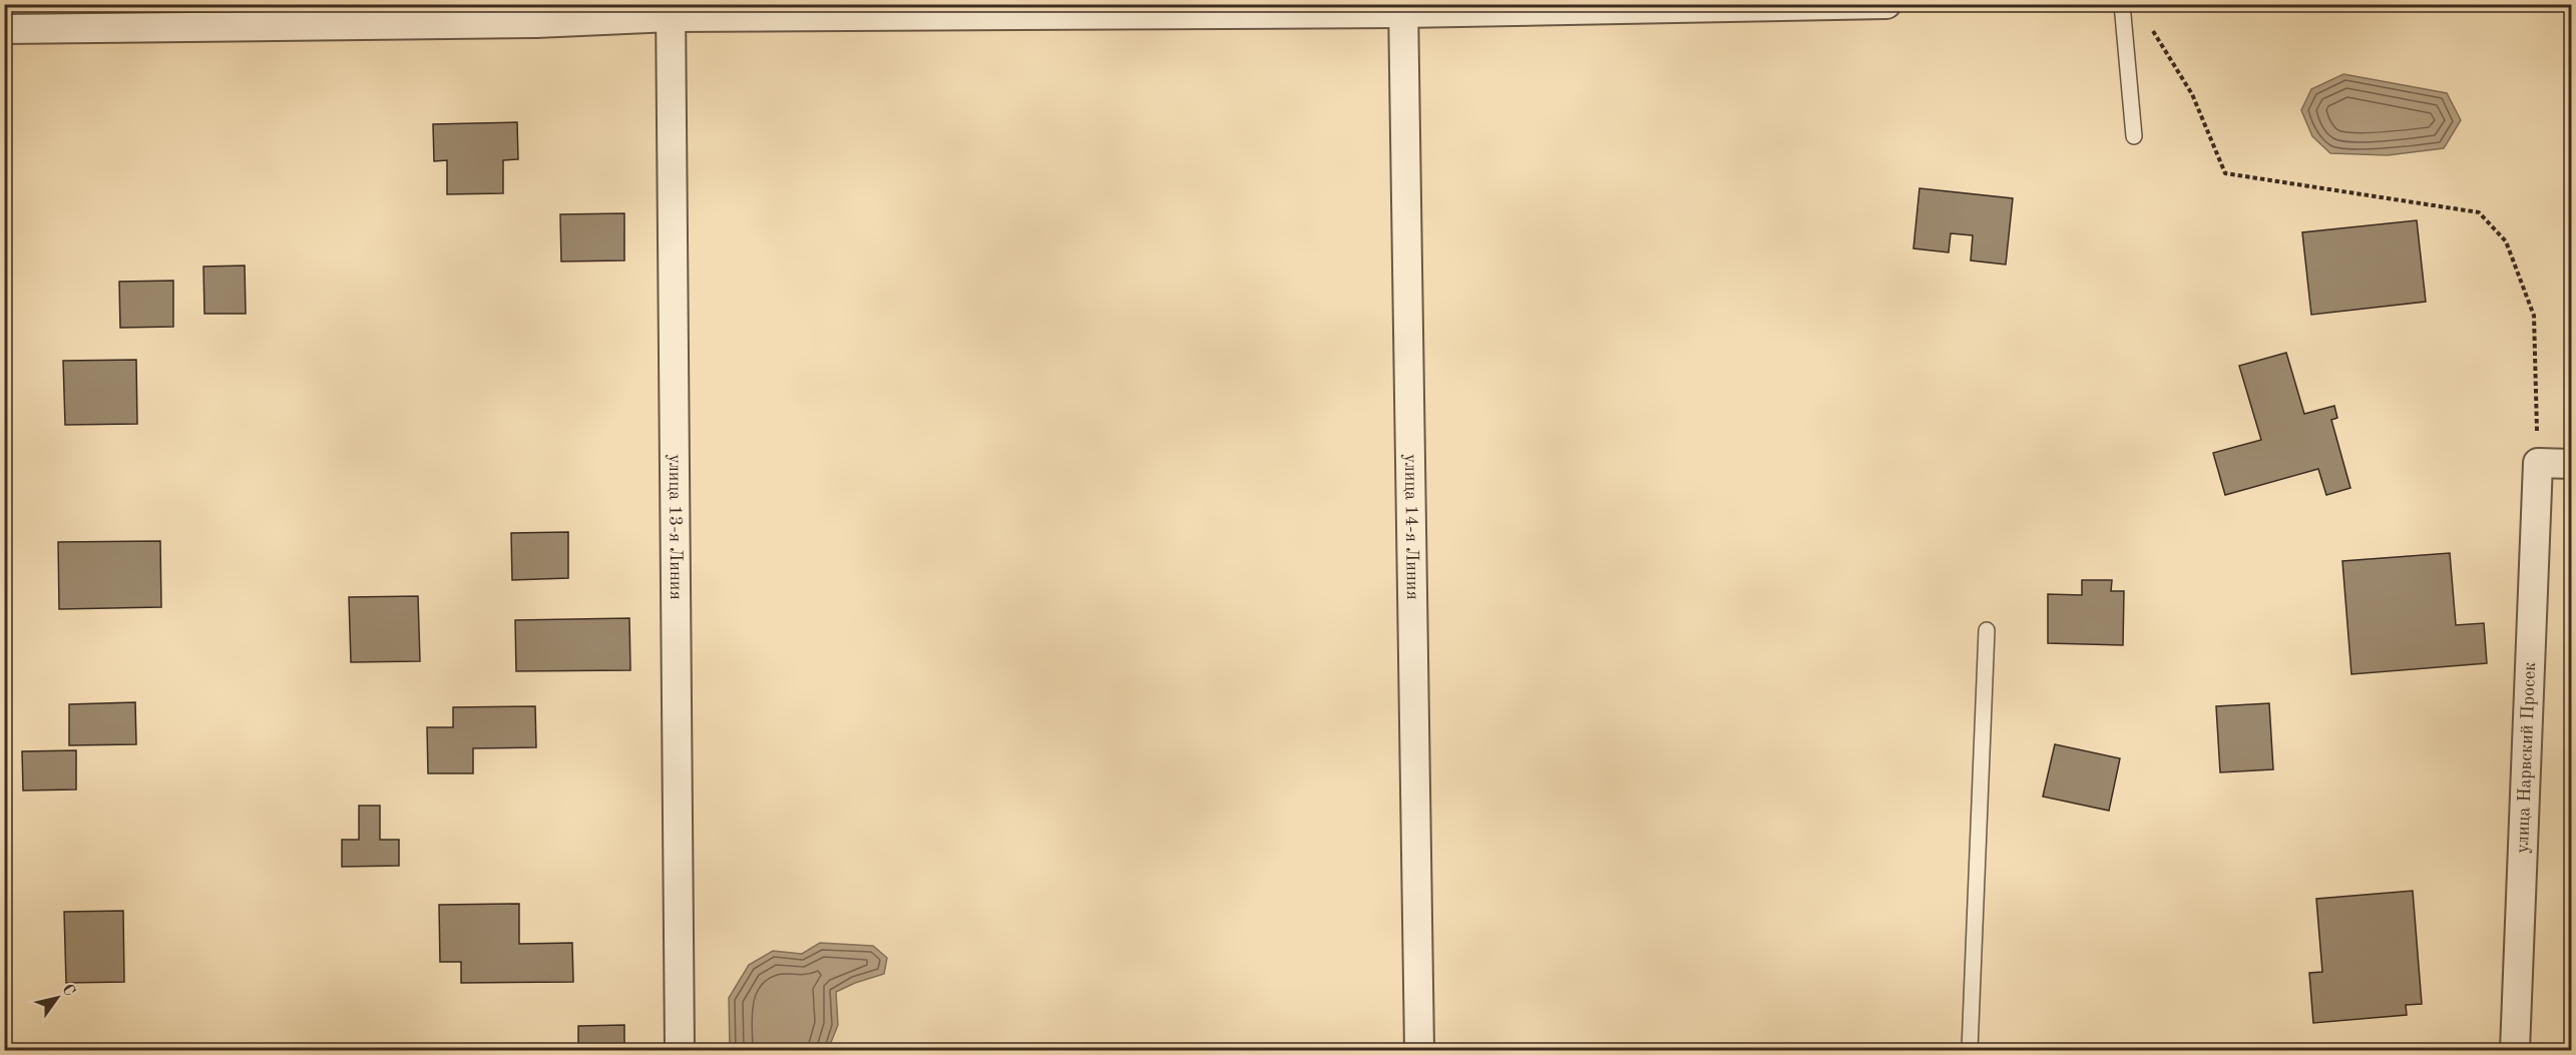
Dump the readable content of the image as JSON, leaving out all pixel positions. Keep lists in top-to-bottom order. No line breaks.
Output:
{"streets":{"street":["улица 14-я Линия","улица 13-я Линия","улица Нарвский Просек"]},"north":"top right"}
